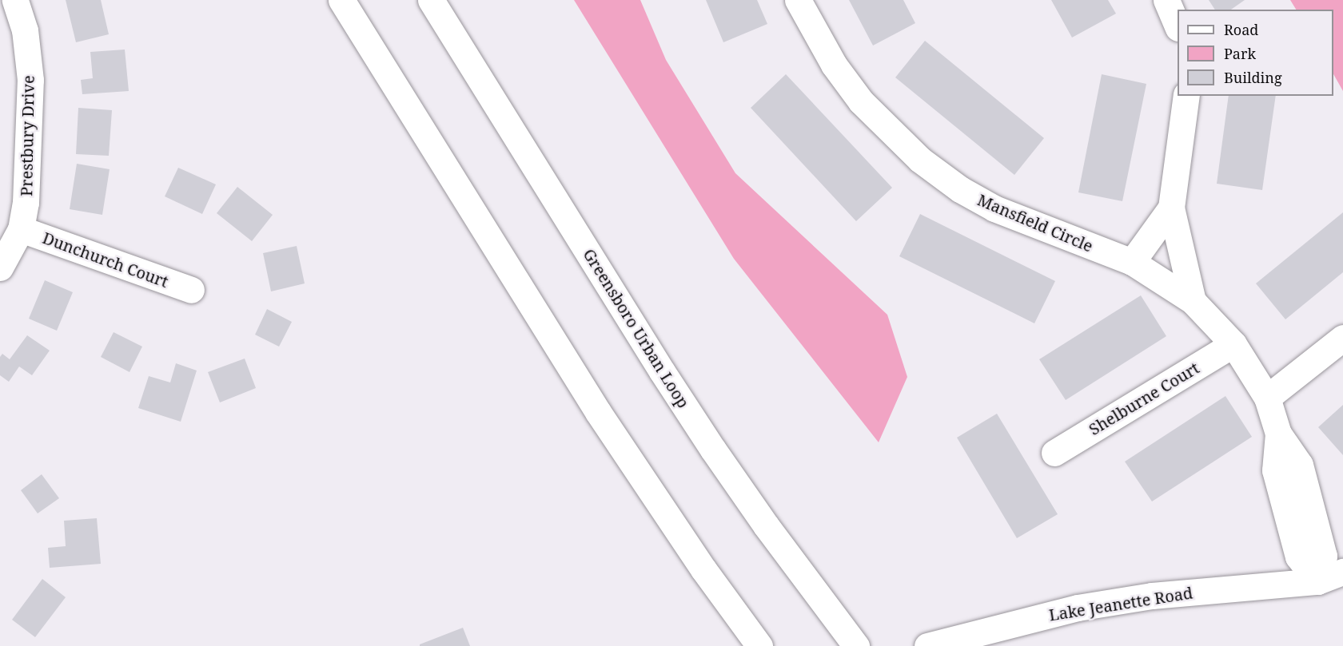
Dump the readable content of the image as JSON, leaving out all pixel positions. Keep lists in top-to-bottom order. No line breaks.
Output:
{"streets":{"main road":["Prestbury Drive","Mansfield Circle","Dunchurch Court","Greensboro Urban Loop","Shelburne Court","Lake Jeanette Road"]},"crossings":[["Prestbury Drive","Dunchurch Court"],["Mansfield Circle","Shelburne Court"],["Mansfield Circle","Lake Jeanette Road"]],"legend":["Road","Park","Building"]}
